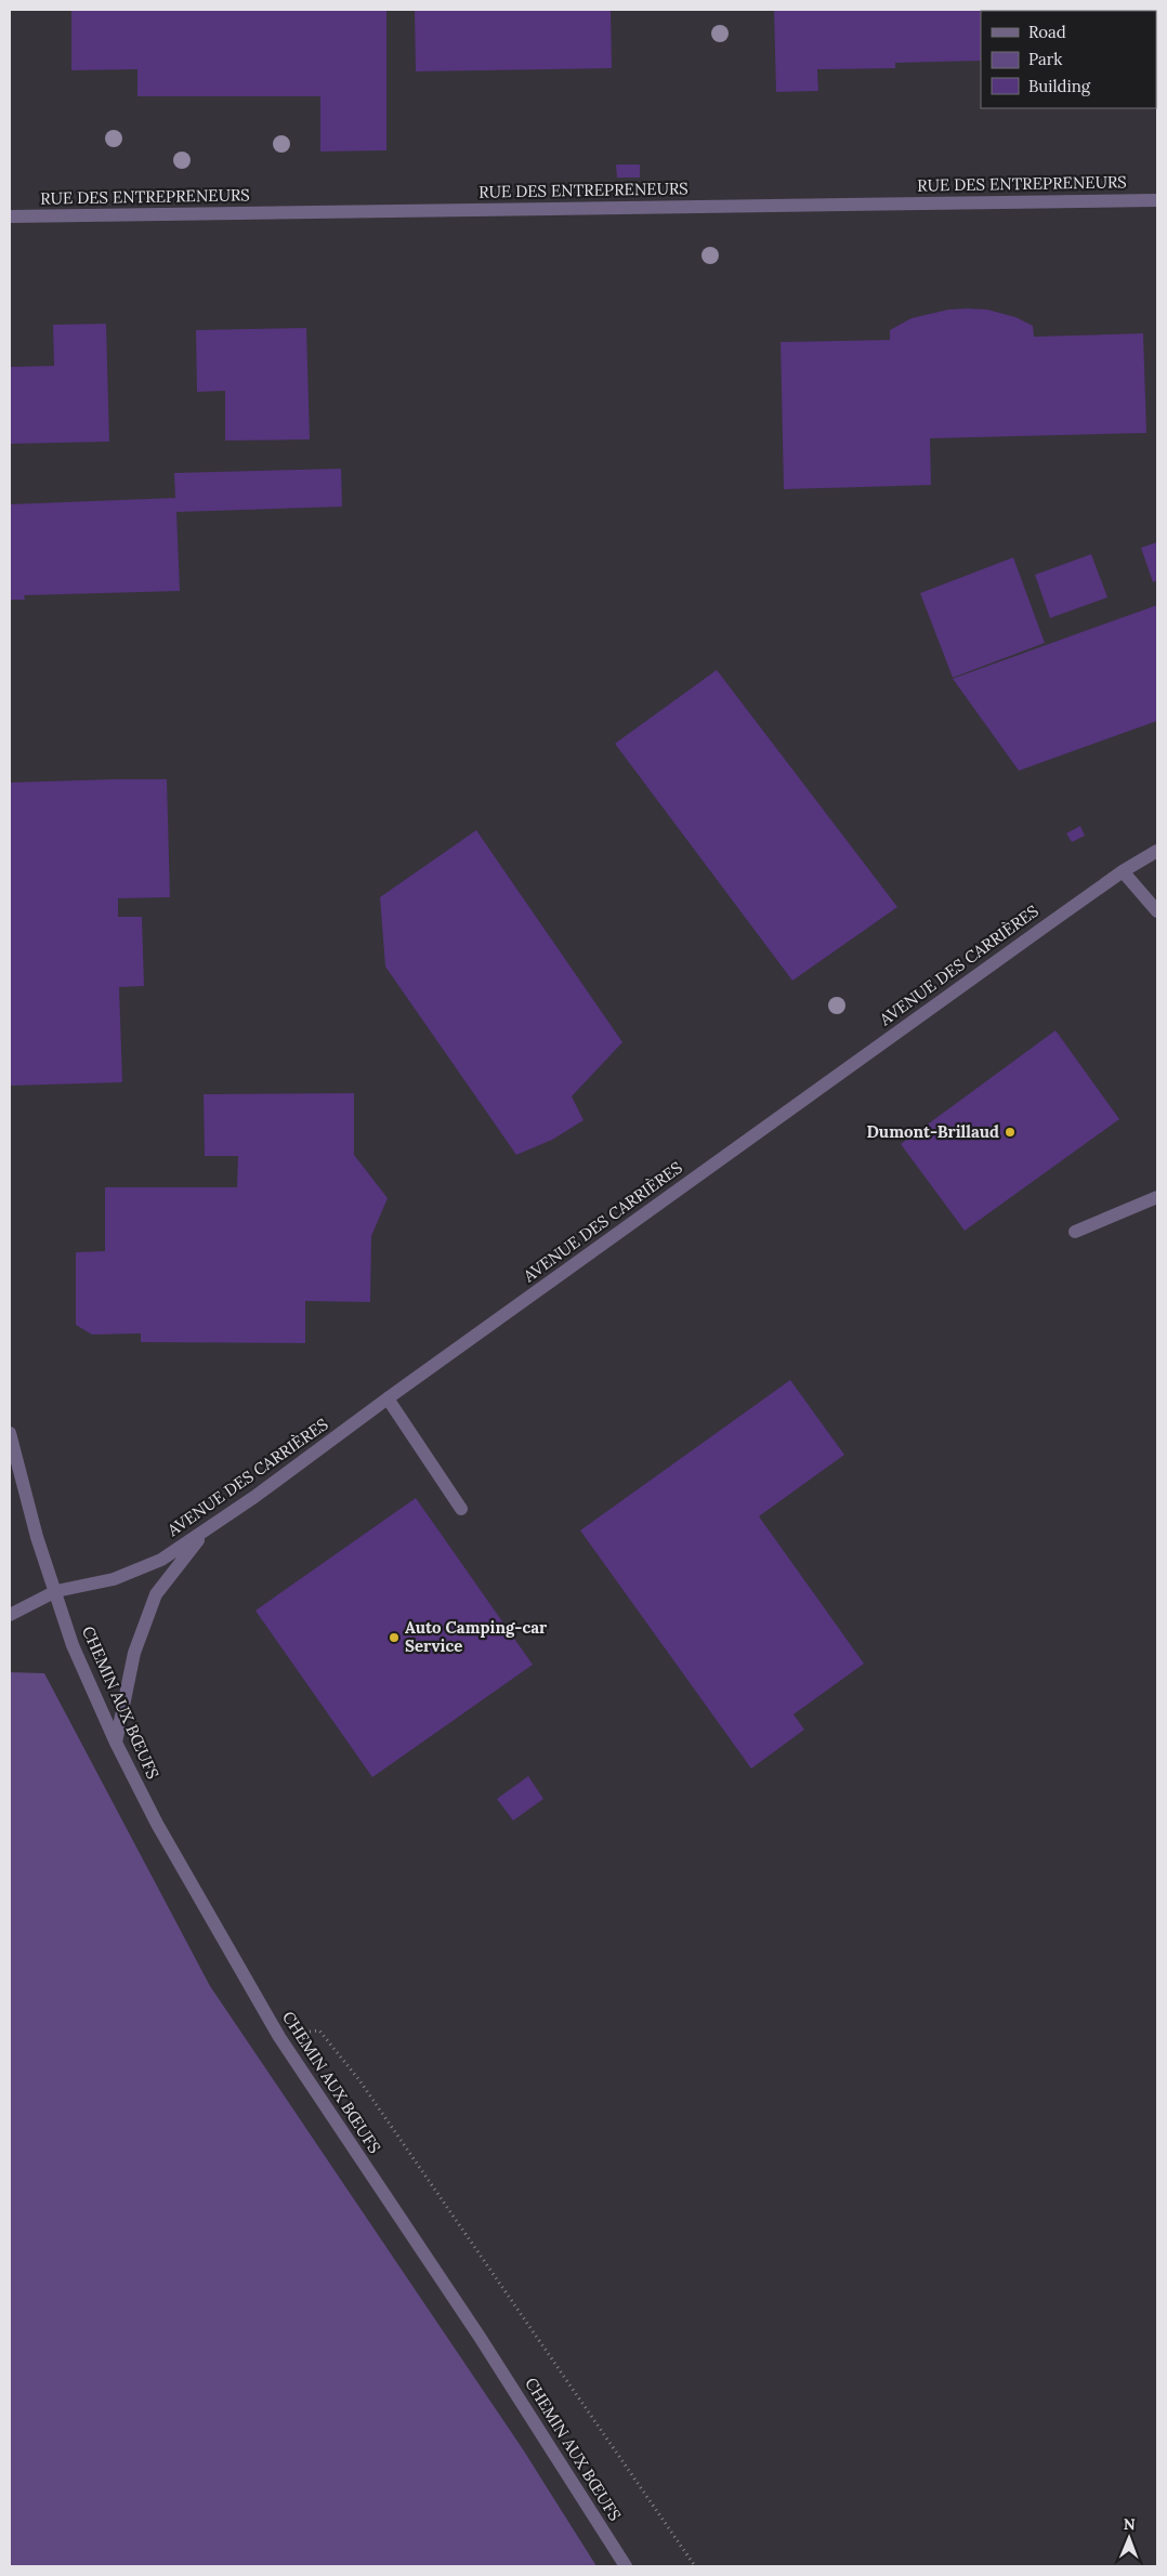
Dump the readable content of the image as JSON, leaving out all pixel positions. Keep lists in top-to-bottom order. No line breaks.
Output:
{"streets":{"street":["RUE DES ENTREPRENEURS","AVENUE DES CARRIÈRES","CHEMIN AUX BŒUFS"]},"crossings":[["AVENUE DES CARRIÈRES","CHEMIN AUX BŒUFS"]],"places":["Dumont-Brillaud","Auto Camping-car Service"],"legend":["Road","Park","Building"],"north":"top"}
